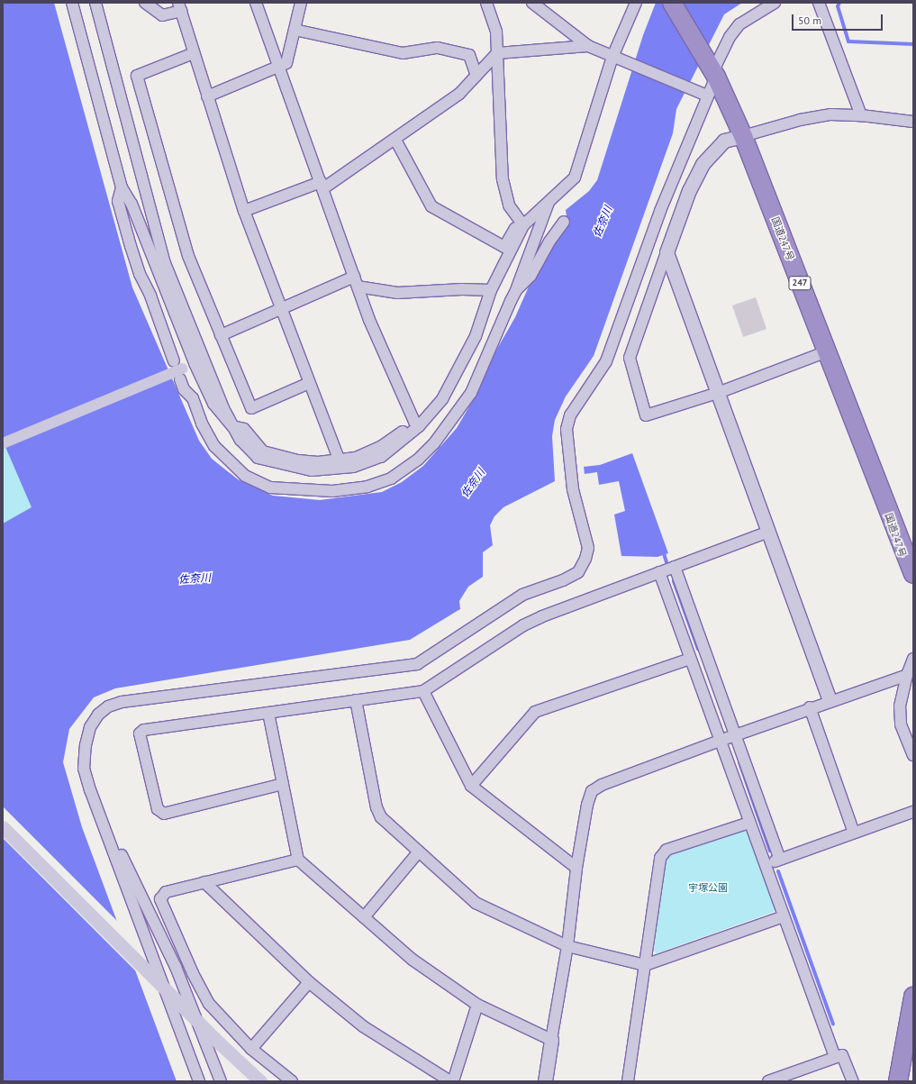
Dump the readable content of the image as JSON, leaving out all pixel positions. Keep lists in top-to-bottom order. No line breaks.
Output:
{"streets":{"highway":["国道247号","247"]},"water":["佐奈川"],"parks":["宇塚公園"],"scale_bar":"50 m"}
